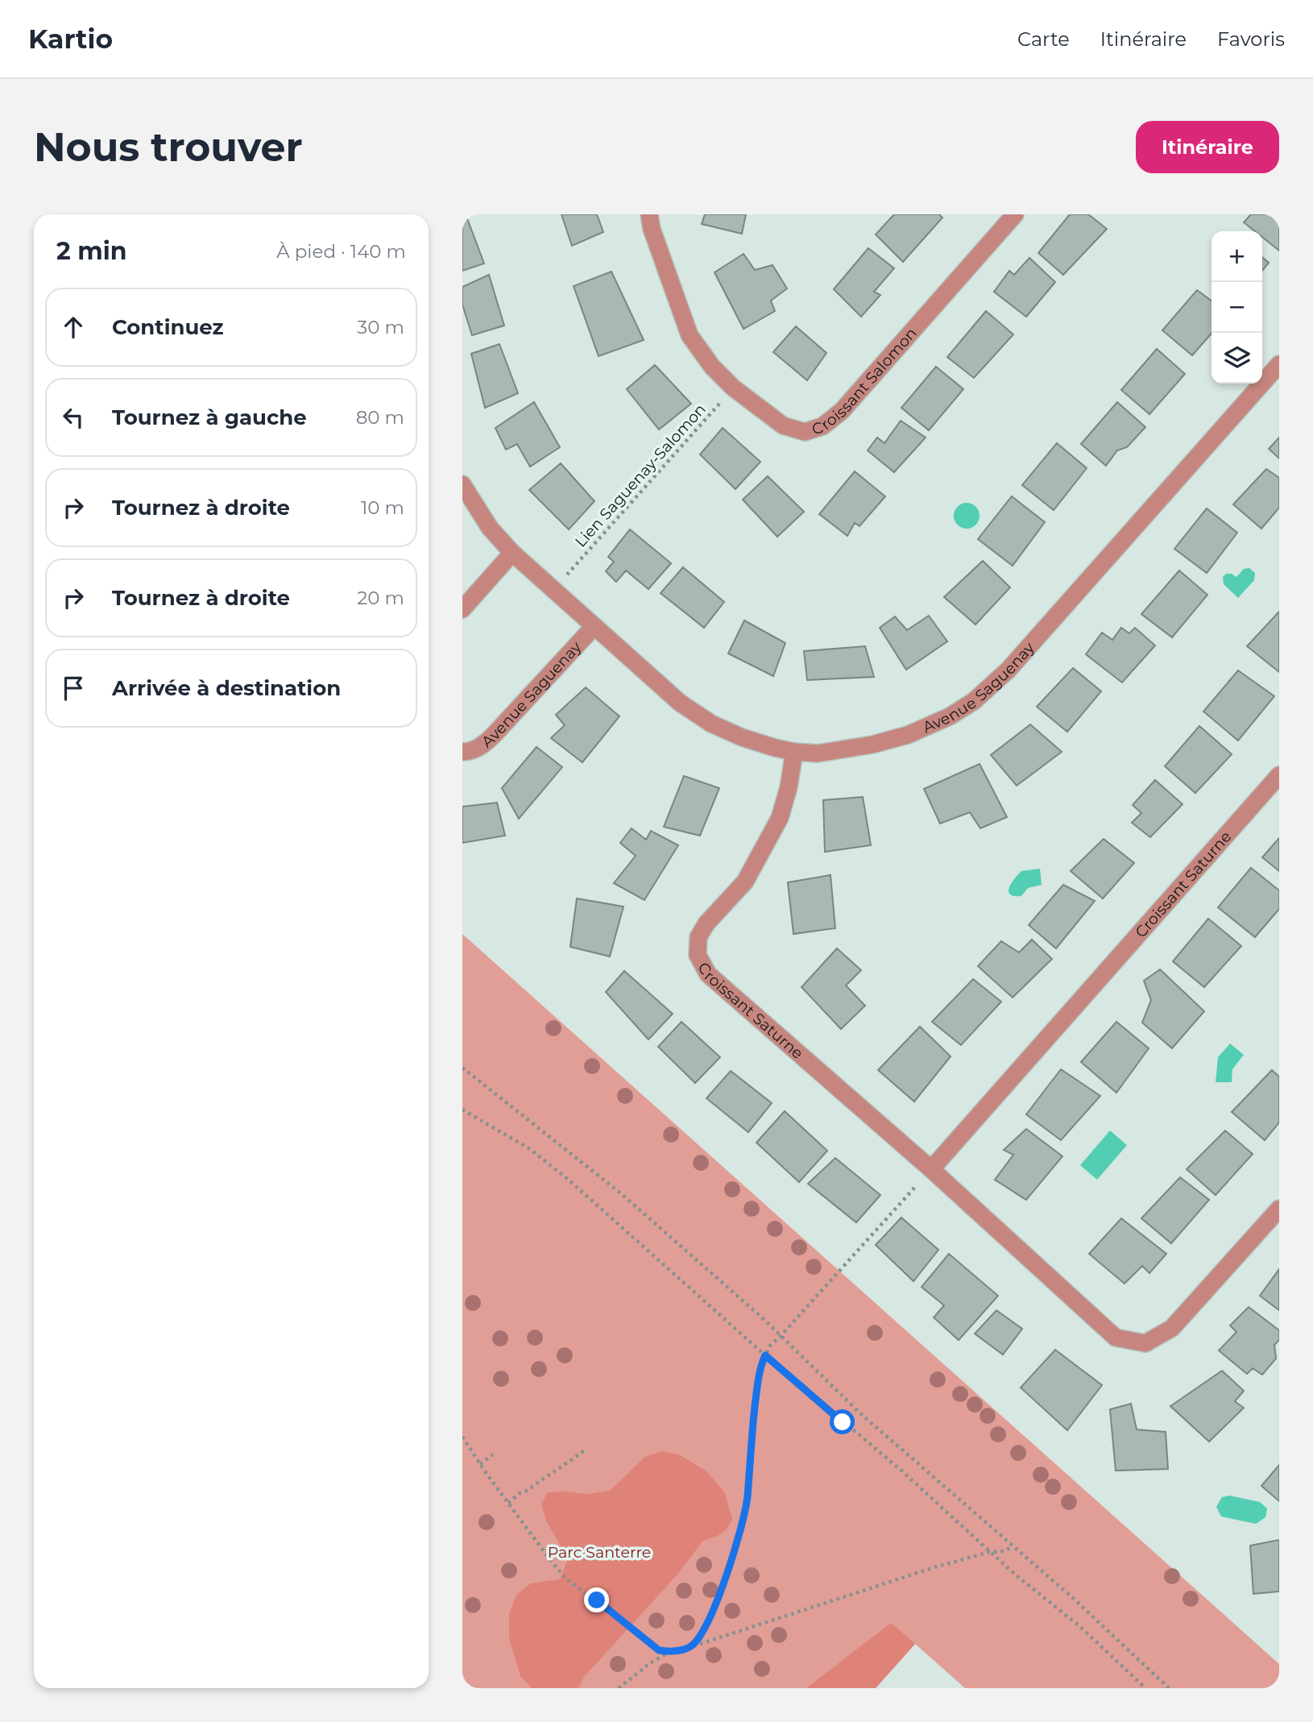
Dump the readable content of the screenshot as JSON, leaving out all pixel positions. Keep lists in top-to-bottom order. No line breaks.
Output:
{"streets":{"street":["Croissant Salomon","Avenue Saguenay","Croissant Saturne"],"path":["Lien Saguenay-Salomon"]},"crossings":[["Croissant Salomon","Lien Saguenay-Salomon"],["Avenue Saguenay","Croissant Saturne"]],"parks":["Parc Santerre"],"page":{"header":"Kartio","nav":["Carte","Itinéraire","Favoris"],"buttons":"Itinéraire","title":"Nous trouver","heading":["2 min","À pied · 140 m"],"map_buttons":["+","−"],"list":[["Continuez","30 m"],["Tournez à gauche","80 m"],["Tournez à droite","10 m"],["Tournez à droite","20 m"],"Arrivée à destination"]}}
